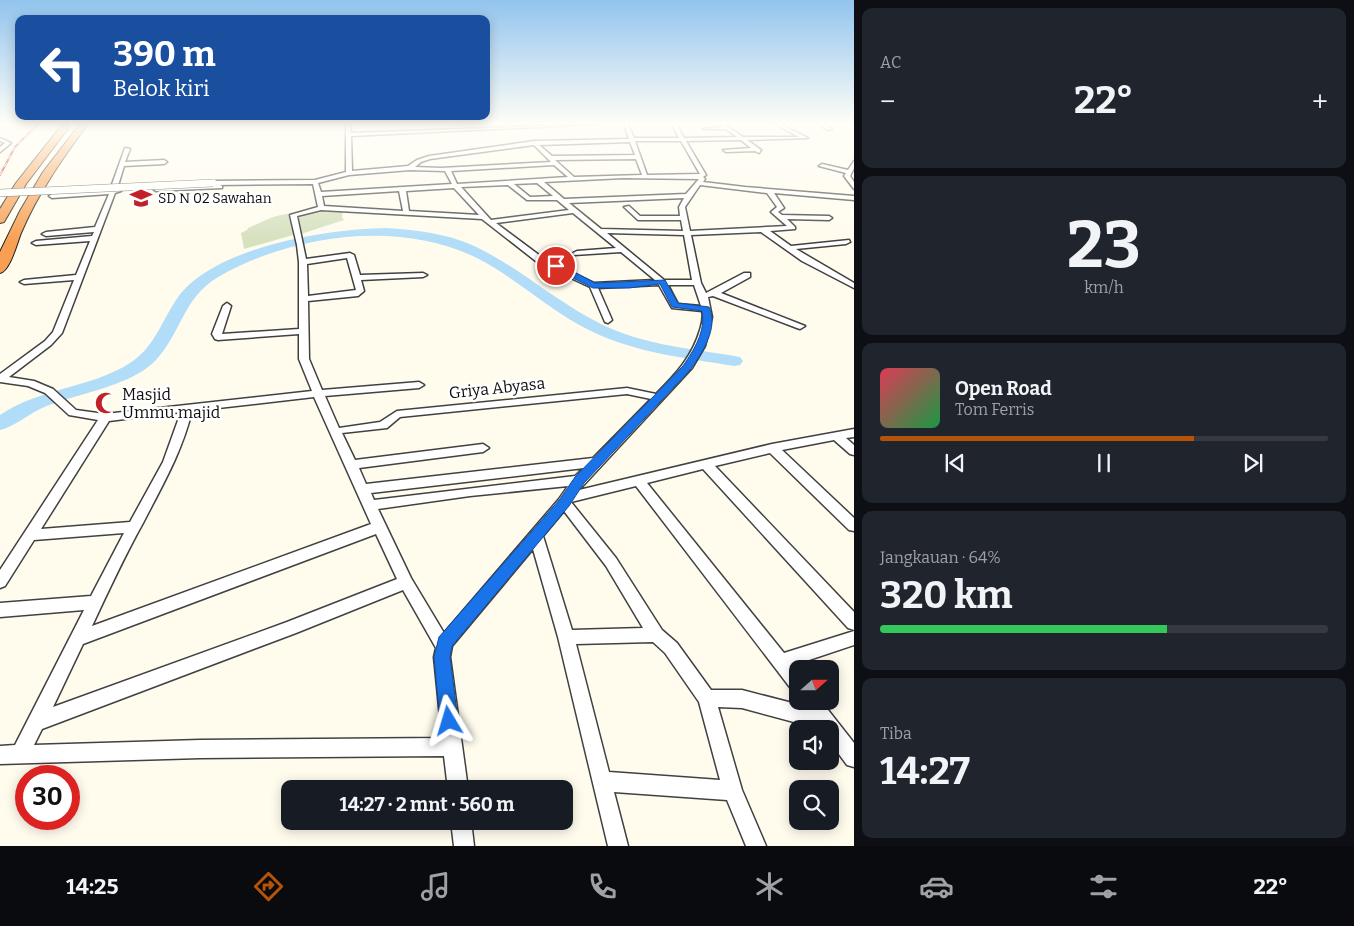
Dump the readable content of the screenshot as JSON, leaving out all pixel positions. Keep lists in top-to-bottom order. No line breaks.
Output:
{"streets":{"street":["Griya Abyasa"]},"places":{"school or university":["SD N 02 Sawahan"],"mosque":["Masjid Ummu majid"]},"north":"right","page":{"tile":["AC",["23","km/h"],["Jangkauan · 64%","320 km"],["Tiba","14:27"]],"turn":["390 m","Belok kiri"],"heat":["−","22°","+"],"song":["Open Road","Tom Ferris"],"limit":"30","trip":"14:27 · 2 mnt · 560 m","tabs":["14:25","22°"]}}
